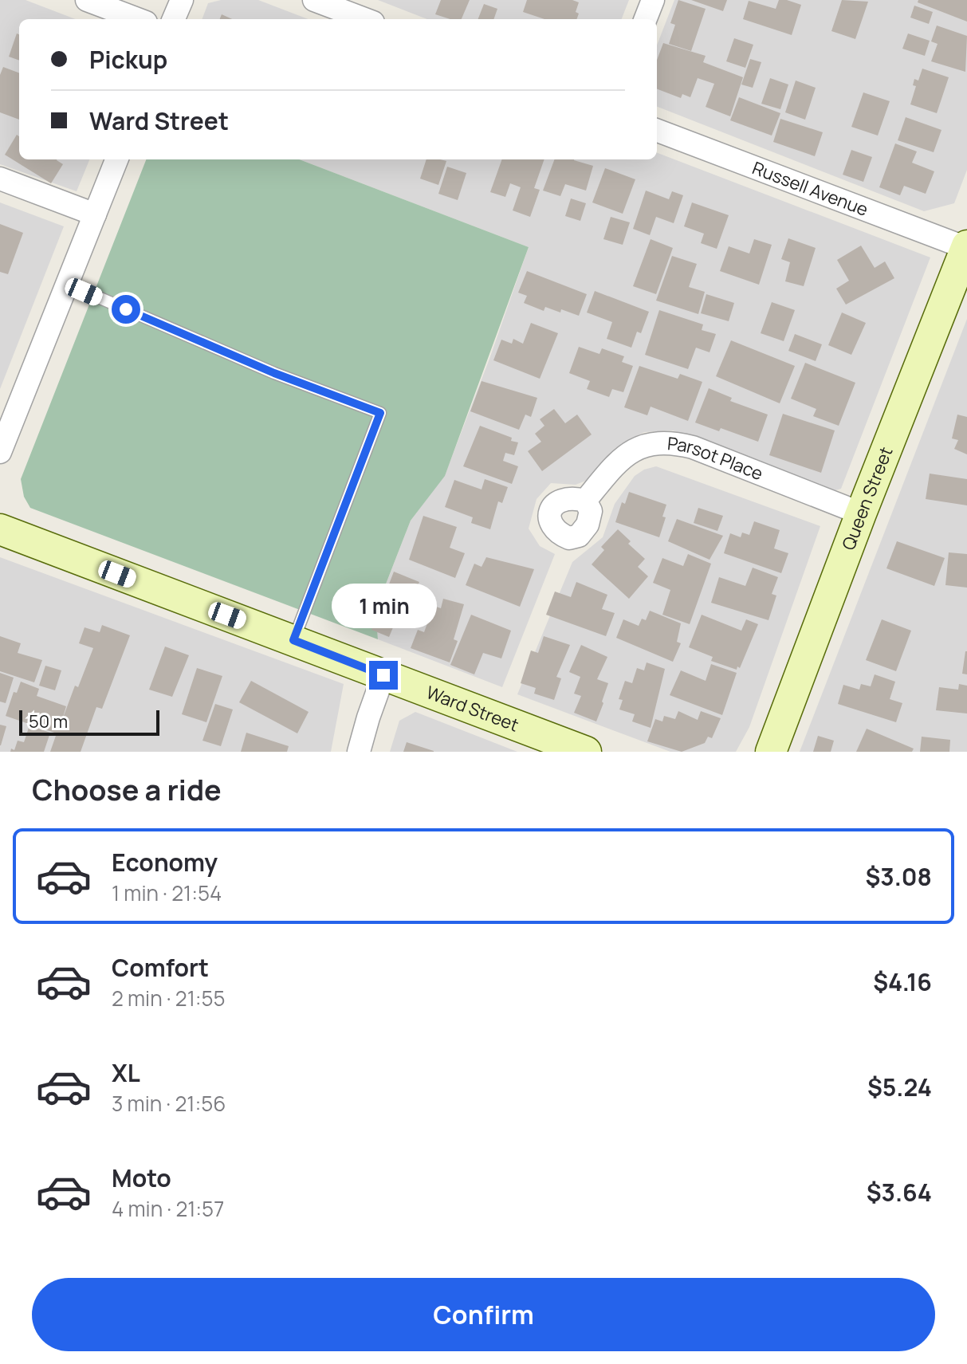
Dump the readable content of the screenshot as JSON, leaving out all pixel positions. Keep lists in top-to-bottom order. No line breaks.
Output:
{"streets":{"street":["Russell Avenue","Parsot Place","Queen Street","Ward Street"]},"crossings":[["Russell Avenue","Queen Street"],["Parsot Place","Queen Street"]],"scale_bar":"50 m","page":{"banner":["Pickup","Ward Street"],"bubble":"1 min","scale":"50 m","heading":"Choose a ride","list":[{"name":"Economy","note":"1 min · 21:54","value":"$3.08"},{"name":"Comfort","note":"2 min · 21:55","value":"$4.16"},{"name":"XL","note":"3 min · 21:56","value":"$5.24"},{"name":"Moto","note":"4 min · 21:57","value":"$3.64"}],"buttons":"Confirm"}}
